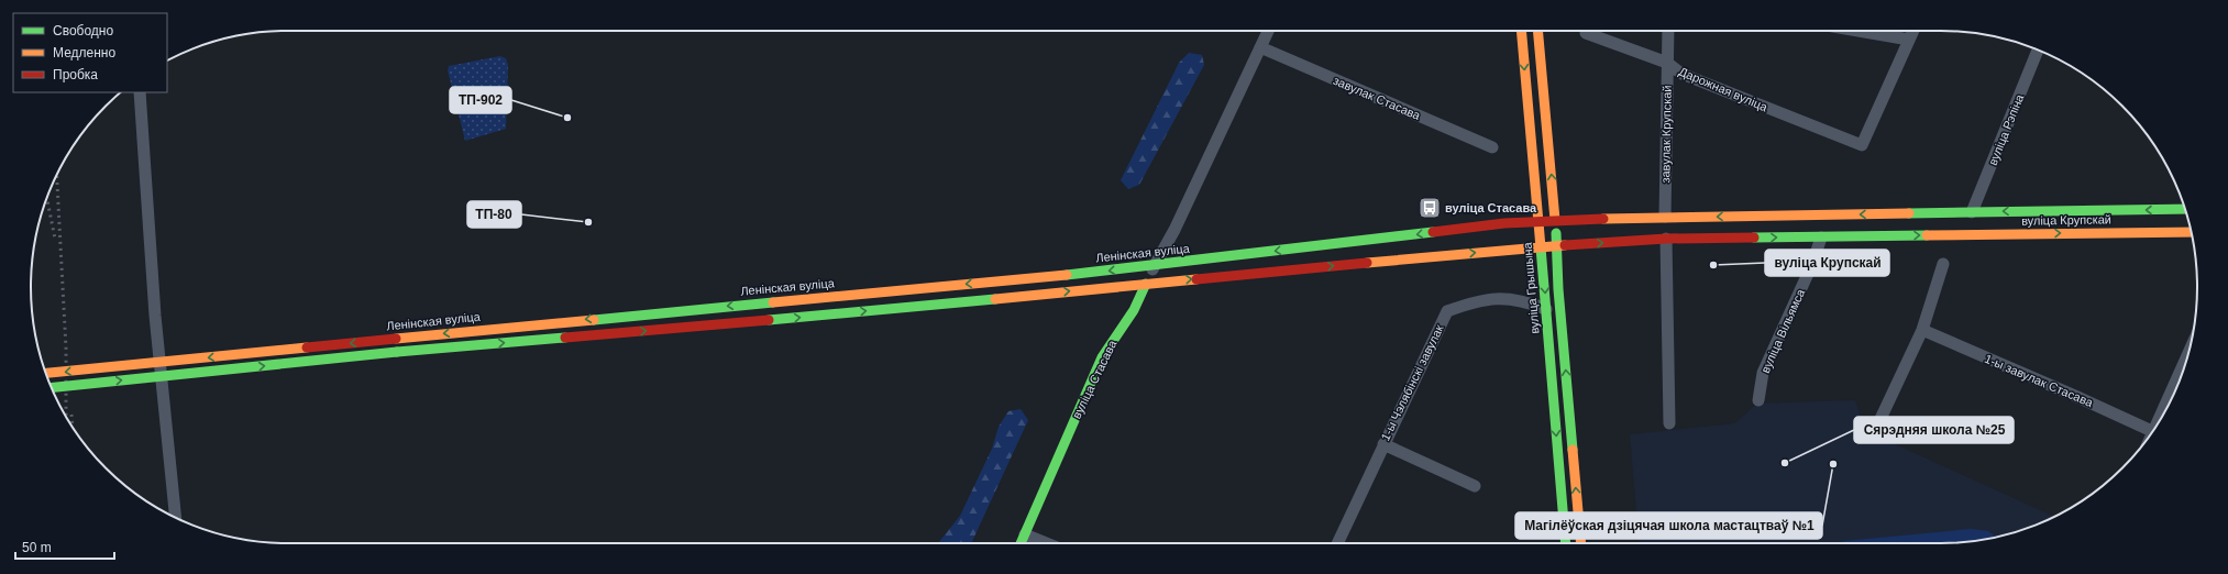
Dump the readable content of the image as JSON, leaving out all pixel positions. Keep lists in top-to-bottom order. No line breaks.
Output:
{"streets":{"main road":["вуліца Крупскай","Ленінская вуліца","вуліца Грышына","вуліца Стасава"],"street":["Дарожная вуліца","завулак Стасава","вуліца Рэпіна","завулак Крупскай","вуліца Вільямса","1-ы завулак Стасава","1-ы Чэлябінскі завулак"]},"crossings":[["Дарожная вуліца","завулак Крупскай"],["завулак Стасава","вуліца Стасава"],["вуліца Рэпіна","вуліца Крупскай"],["завулак Крупскай","вуліца Крупскай"],["вуліца Крупскай","Ленінская вуліца"],["вуліца Крупскай","вуліца Грышына"],["вуліца Крупскай","вуліца Вільямса"],["Ленінская вуліца","вуліца Грышына"],["Ленінская вуліца","вуліца Стасава"],["вуліца Грышына","1-ы Чэлябінскі завулак"]],"places":{"other":["ТП-902","ТП-80","вуліца Крупскай","Сярэдняя школа №25","Магілёўская дзіцячая школа мастацтваў №1"],"bus stop":["вуліца Стасава"]},"legend":["Свободно","Медленно","Пробка"],"scale_bar":"50 m"}
